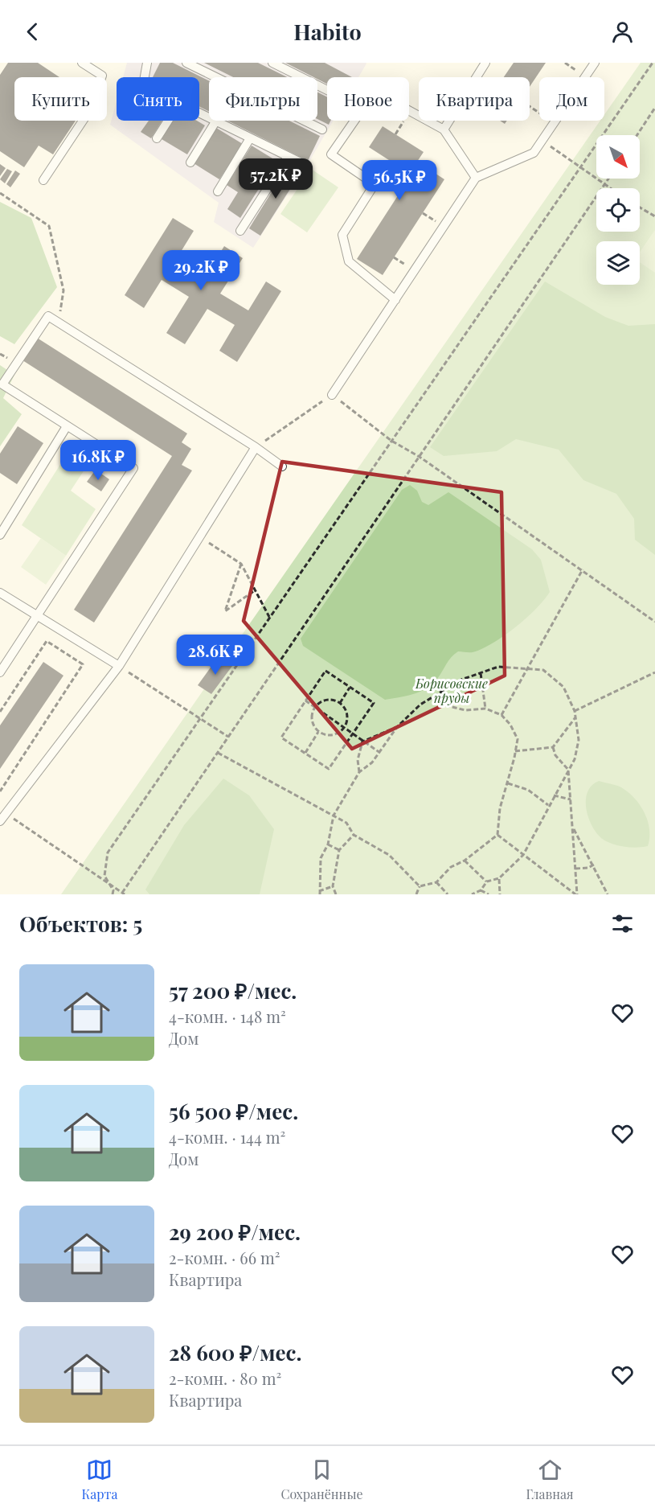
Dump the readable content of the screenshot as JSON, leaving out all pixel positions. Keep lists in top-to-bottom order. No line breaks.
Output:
{"parks":["Борисовские пруды"],"north":"bottom right","page":{"header":"Habito","chip":["Купить","Снять","Фильтры","Новое","Квартира","Дом"],"price":["57.2K ₽","56.5K ₽","29.2K ₽","16.8K ₽","28.6K ₽"],"heading":"Объектов: 5","list":[{"name":"57 200 ₽/мес.","note":"4-комн. · 148 m² · Дом"},{"name":"56 500 ₽/мес.","note":"4-комн. · 144 m² · Дом"},{"name":"29 200 ₽/мес.","note":"2-комн. · 66 m² · Квартира"},{"name":"28 600 ₽/мес.","note":"2-комн. · 80 m² · Квартира"}],"tabs":["Карта","Сохранённые","Главная"]}}
